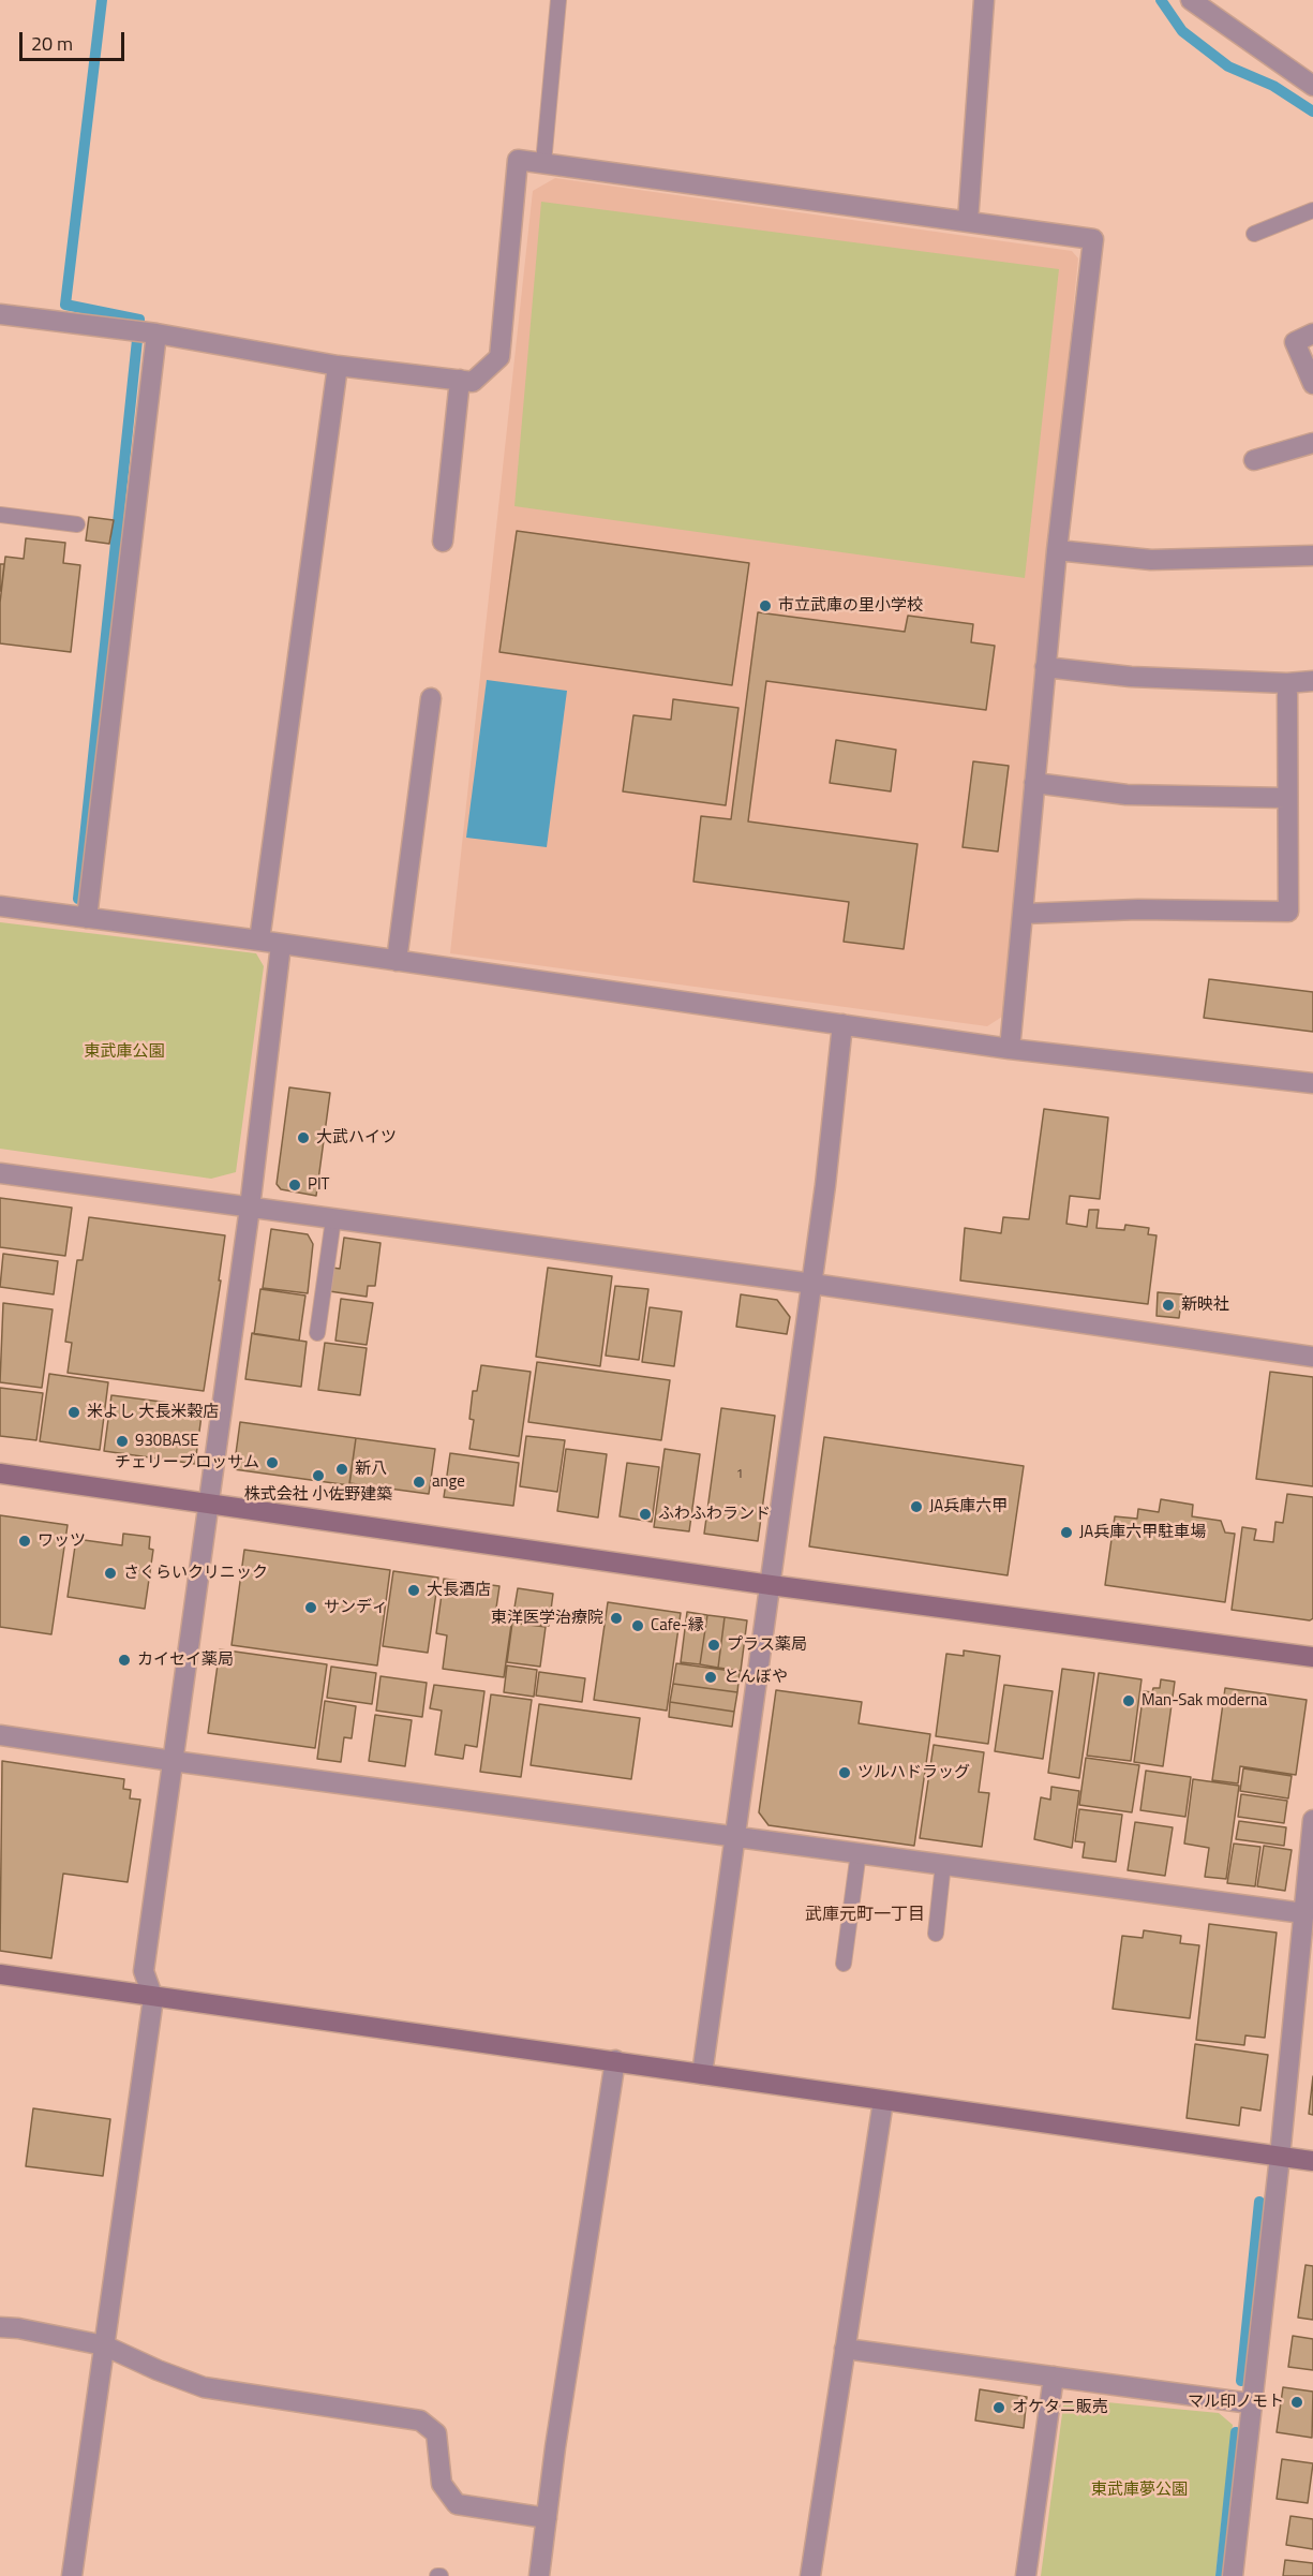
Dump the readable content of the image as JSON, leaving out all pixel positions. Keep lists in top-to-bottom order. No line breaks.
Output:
{"districts":["武庫元町一丁目"],"parks":["東武庫公園","東武庫夢公園"],"places":["市立武庫の里小学校","大武ハイツ","PIT","新映社","米よし 大長米穀店","930BASE","チェリーブロッサム","新八","株式会社 小佐野建築","ange","JA兵庫六甲","ふわふわランド","JA兵庫六甲駐車場","ワッツ","さくらいクリニック","大長酒店","サンディ","東洋医学治療院","Cafe-縁","プラス薬局","カイセイ薬局","とんぼや","Man-Sak moderna","ツルハドラッグ","マル印ノモト","オケタニ販売"],"house_numbers":["1"],"scale_bar":"20 m"}
